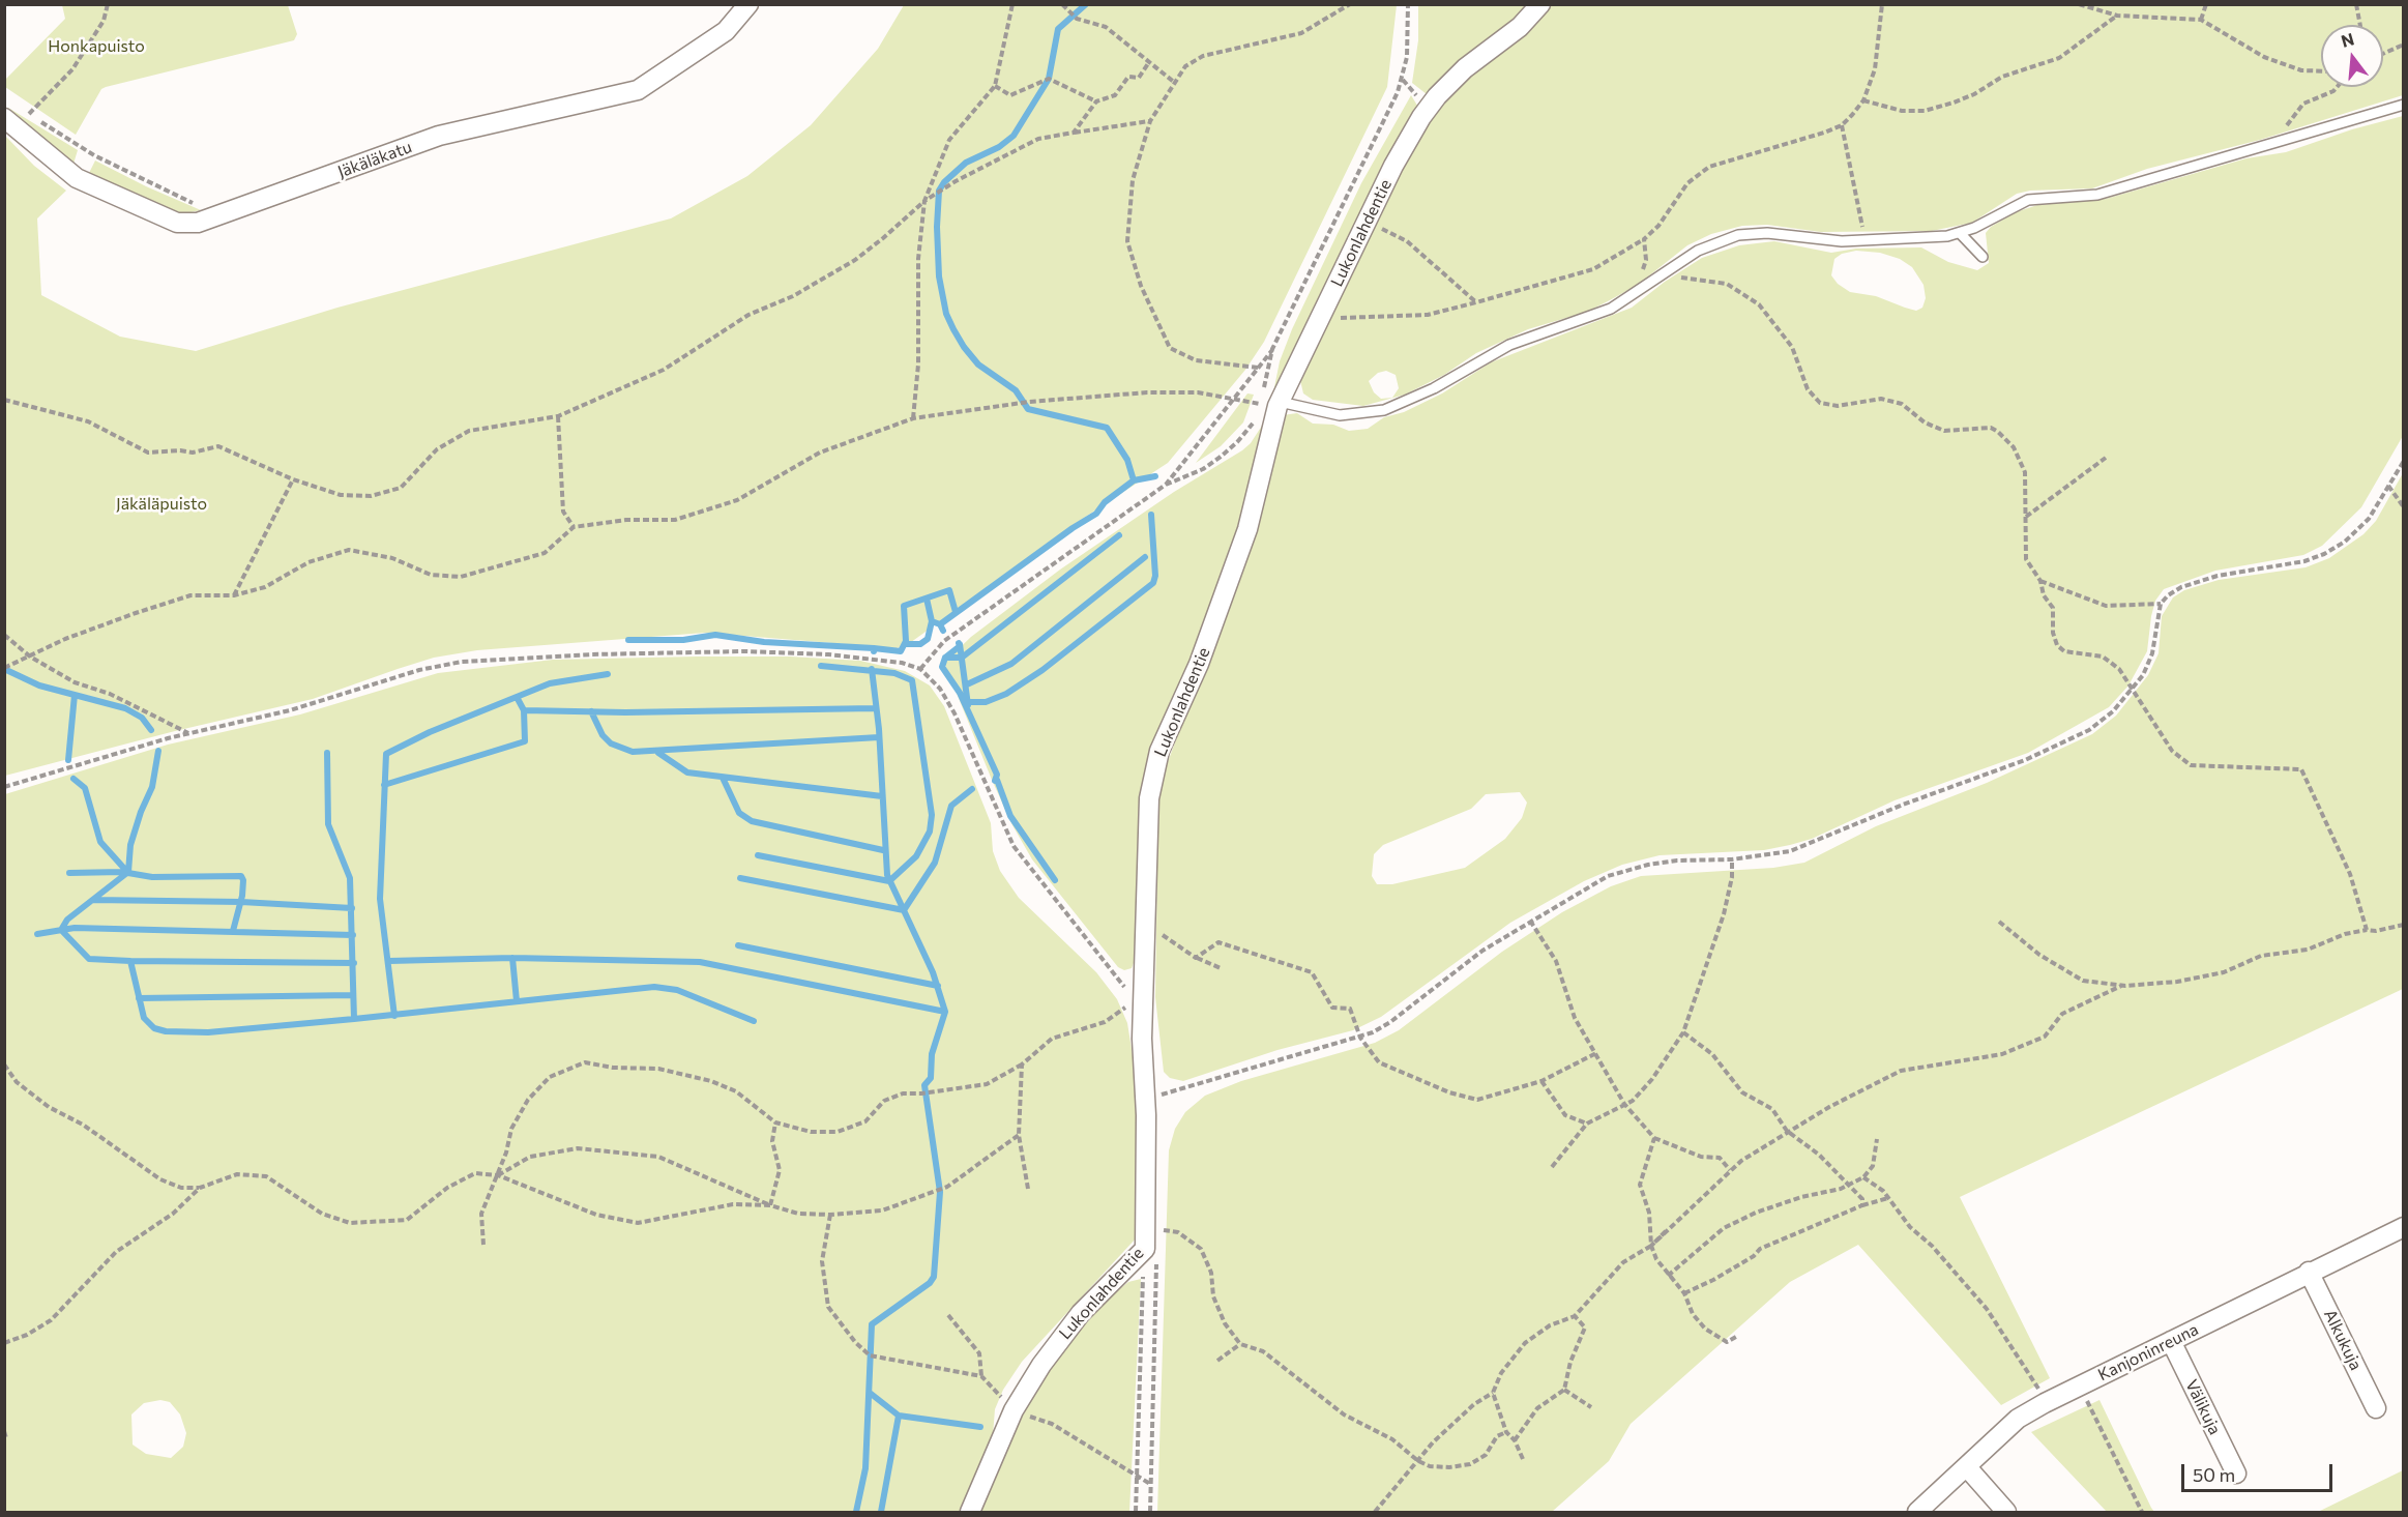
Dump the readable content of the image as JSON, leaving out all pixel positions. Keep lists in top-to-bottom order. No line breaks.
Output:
{"streets":{"street":["Jäkäläkatu","Lukonlahdentie","Alkukuja","Kanjoninreuna","Välikuja"]},"crossings":[["Alkukuja","Kanjoninreuna"],["Kanjoninreuna","Välikuja"]],"parks":["Honkapuisto","Jäkäläpuisto"],"scale_bar":"50 m","north":"top"}
